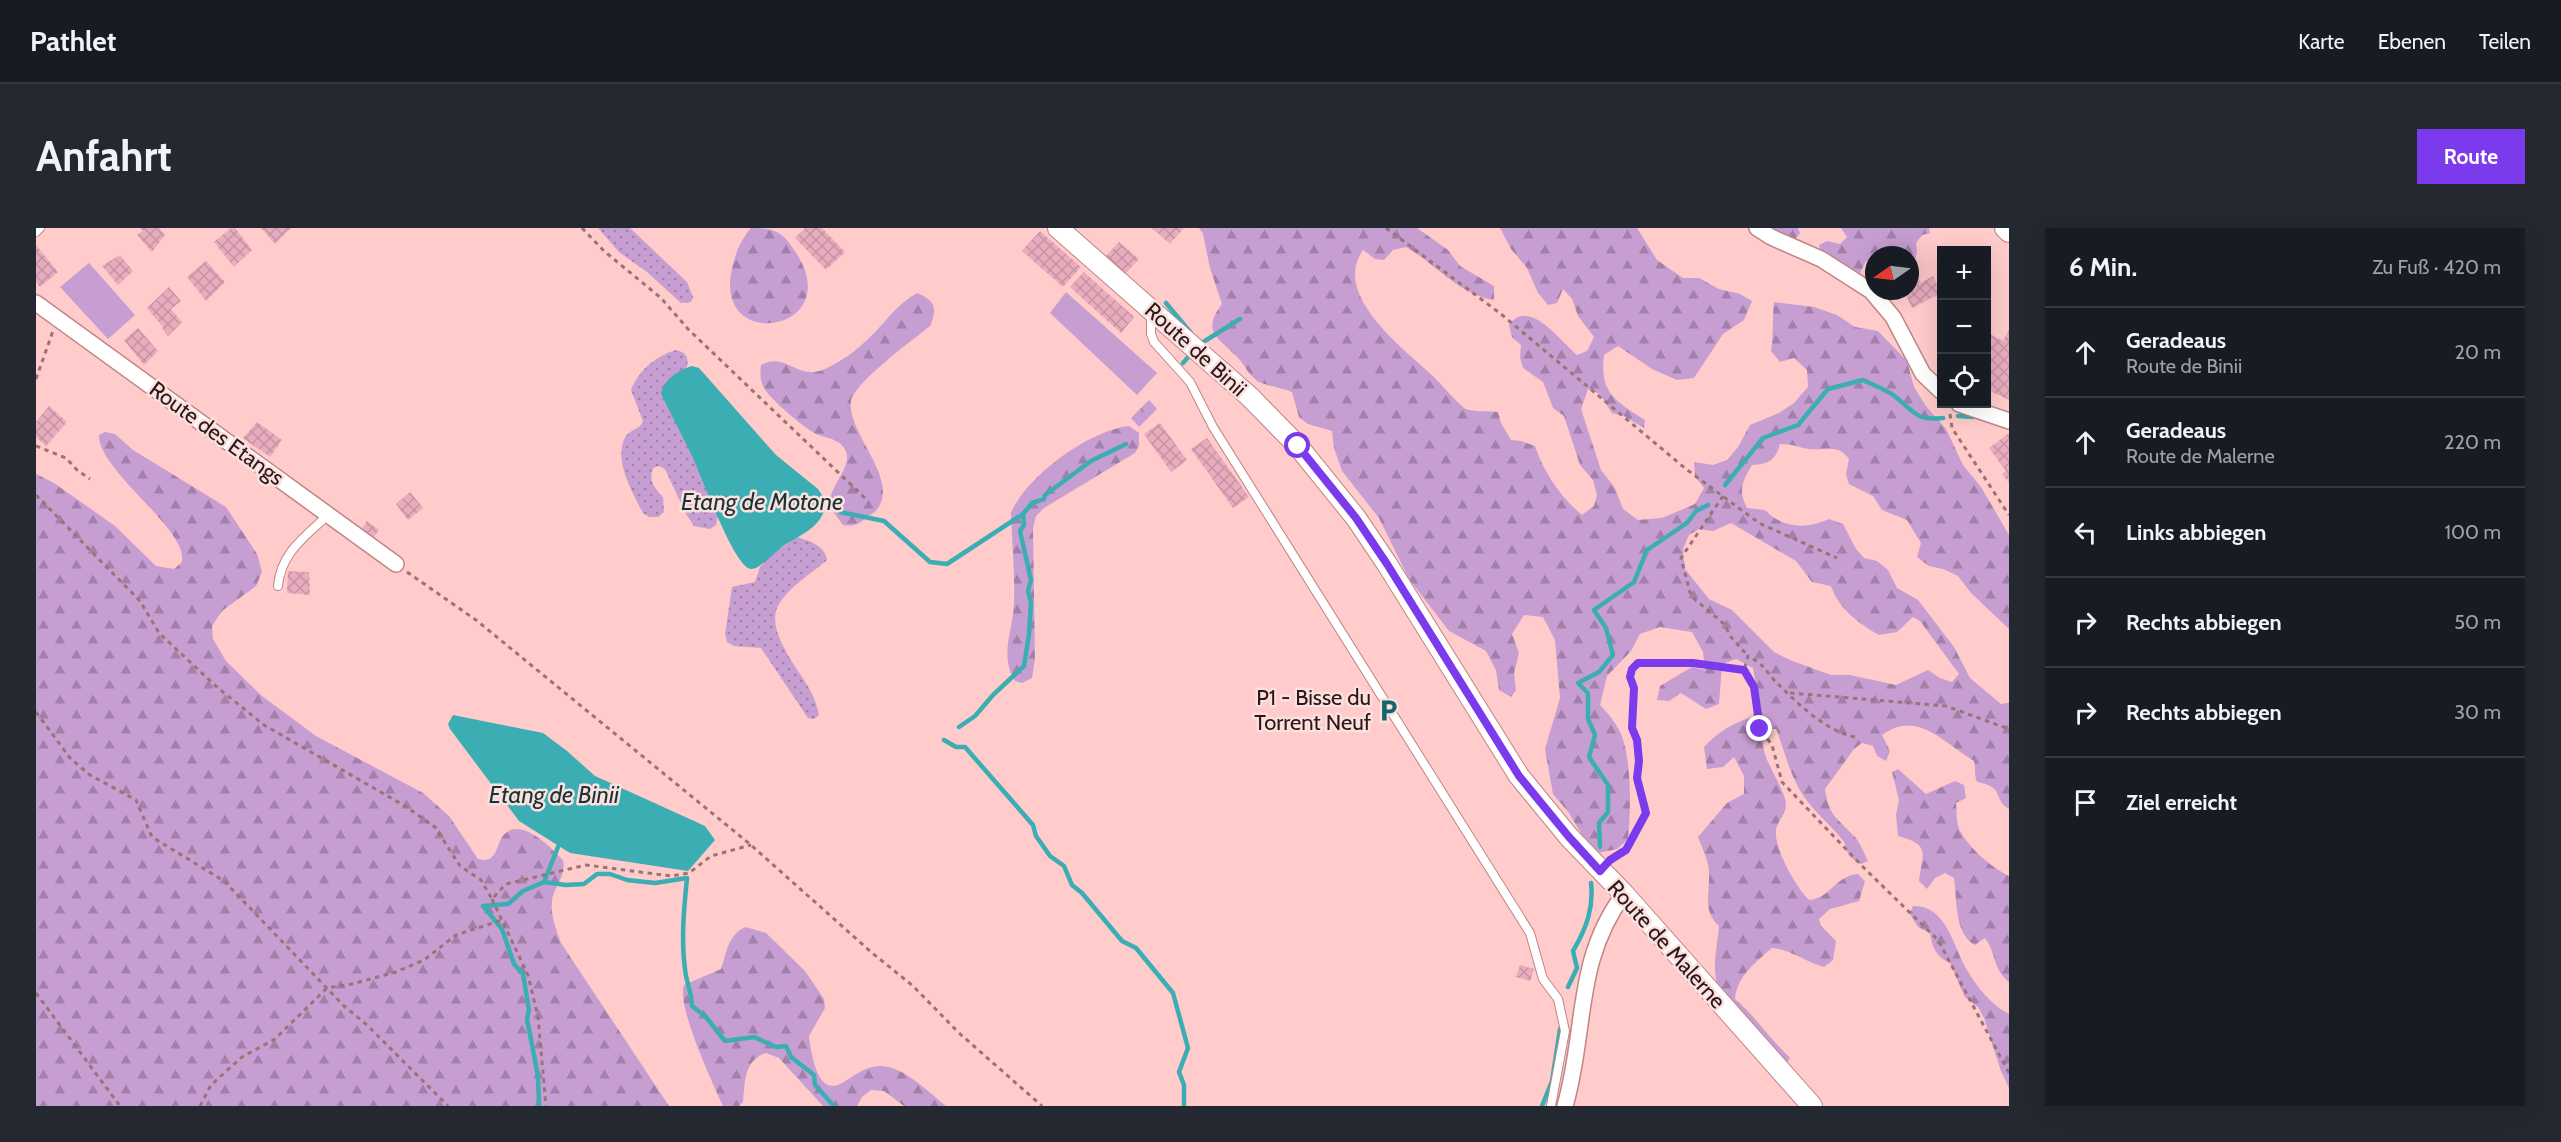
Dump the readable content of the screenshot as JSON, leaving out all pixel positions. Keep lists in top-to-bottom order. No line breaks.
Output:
{"streets":{"street":["Route de Binii","Route des Etangs","Route de Malerne"]},"crossings":[["Route de Binii","Route de Malerne"]],"water":["Etang de Motone","Etang de Binii"],"places":{"parking":["P1 - Bisse du Torrent Neuf"]},"north":"left","page":{"header":"Pathlet","nav":["Karte","Ebenen","Teilen"],"buttons":"Route","title":"Anfahrt","heading":["6 Min.","Zu Fuß · 420 m"],"map_buttons":["+","−"],"list":[["Geradeaus","Route de Binii","20 m"],["Geradeaus","Route de Malerne","220 m"],["Links abbiegen","100 m"],["Rechts abbiegen","50 m"],["Rechts abbiegen","30 m"],"Ziel erreicht"]}}
